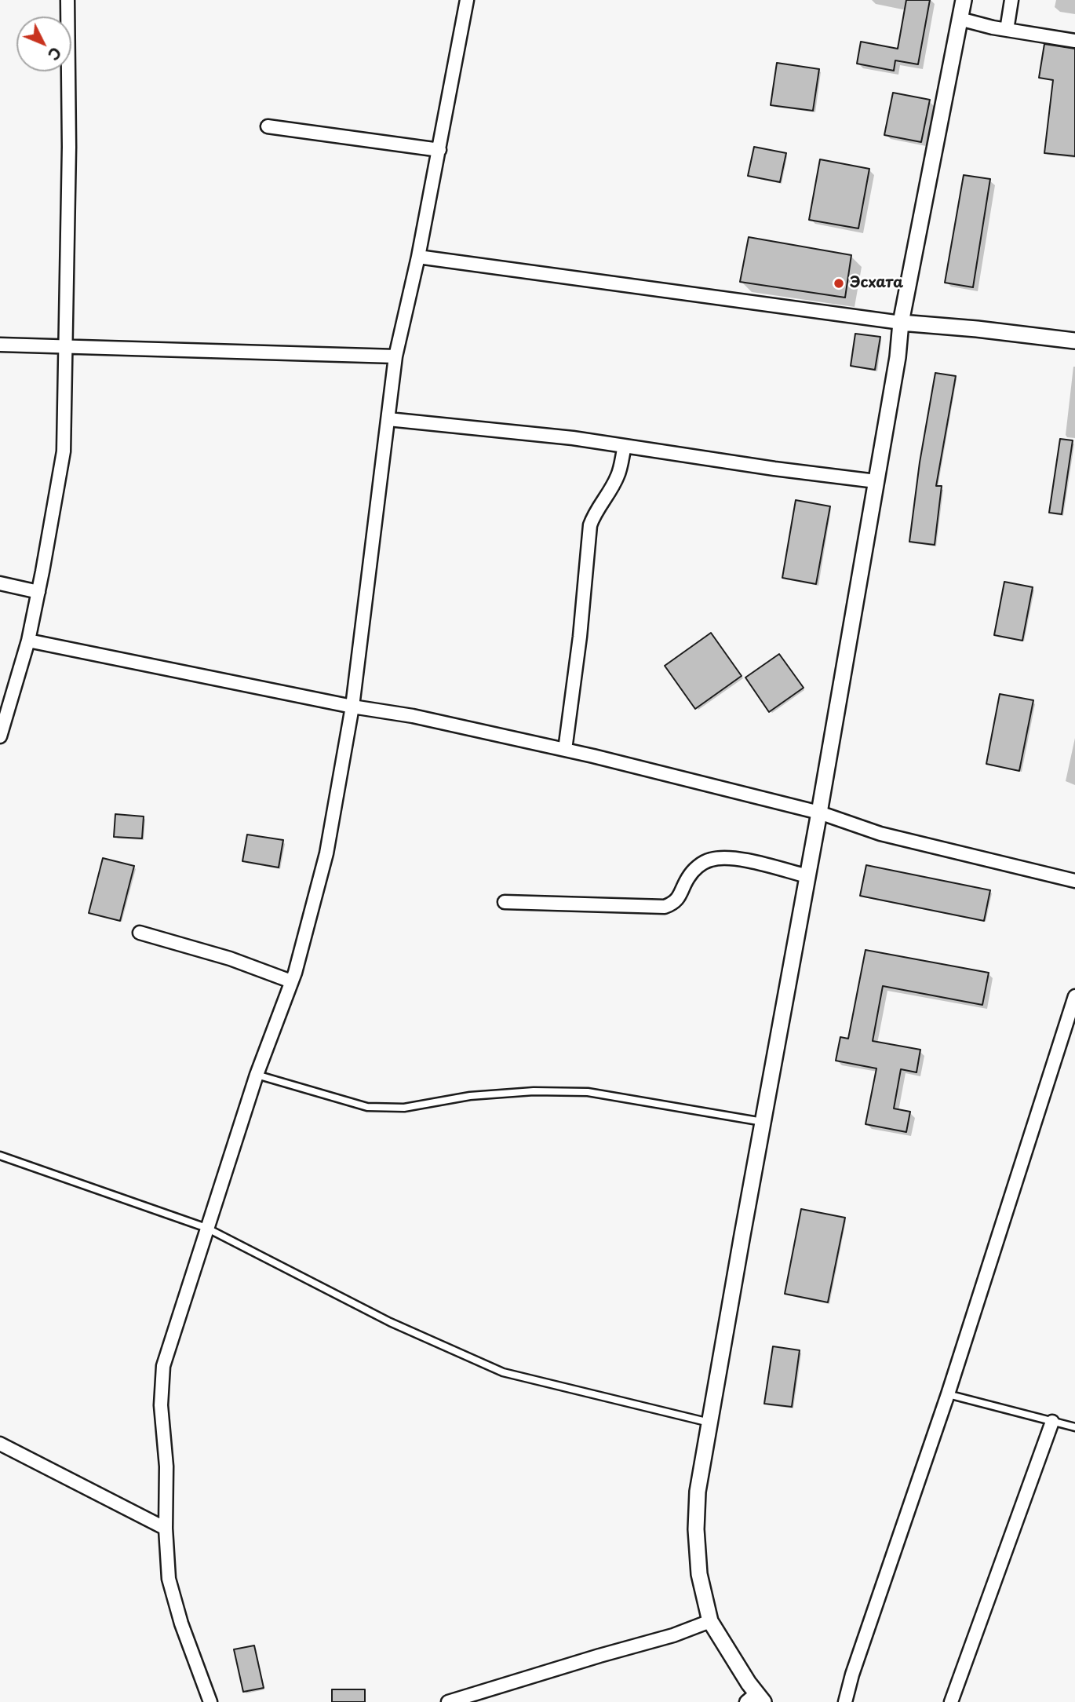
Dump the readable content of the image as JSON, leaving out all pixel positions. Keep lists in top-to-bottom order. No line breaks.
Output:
{"places":["Эсхата"],"north":"bottom right"}
